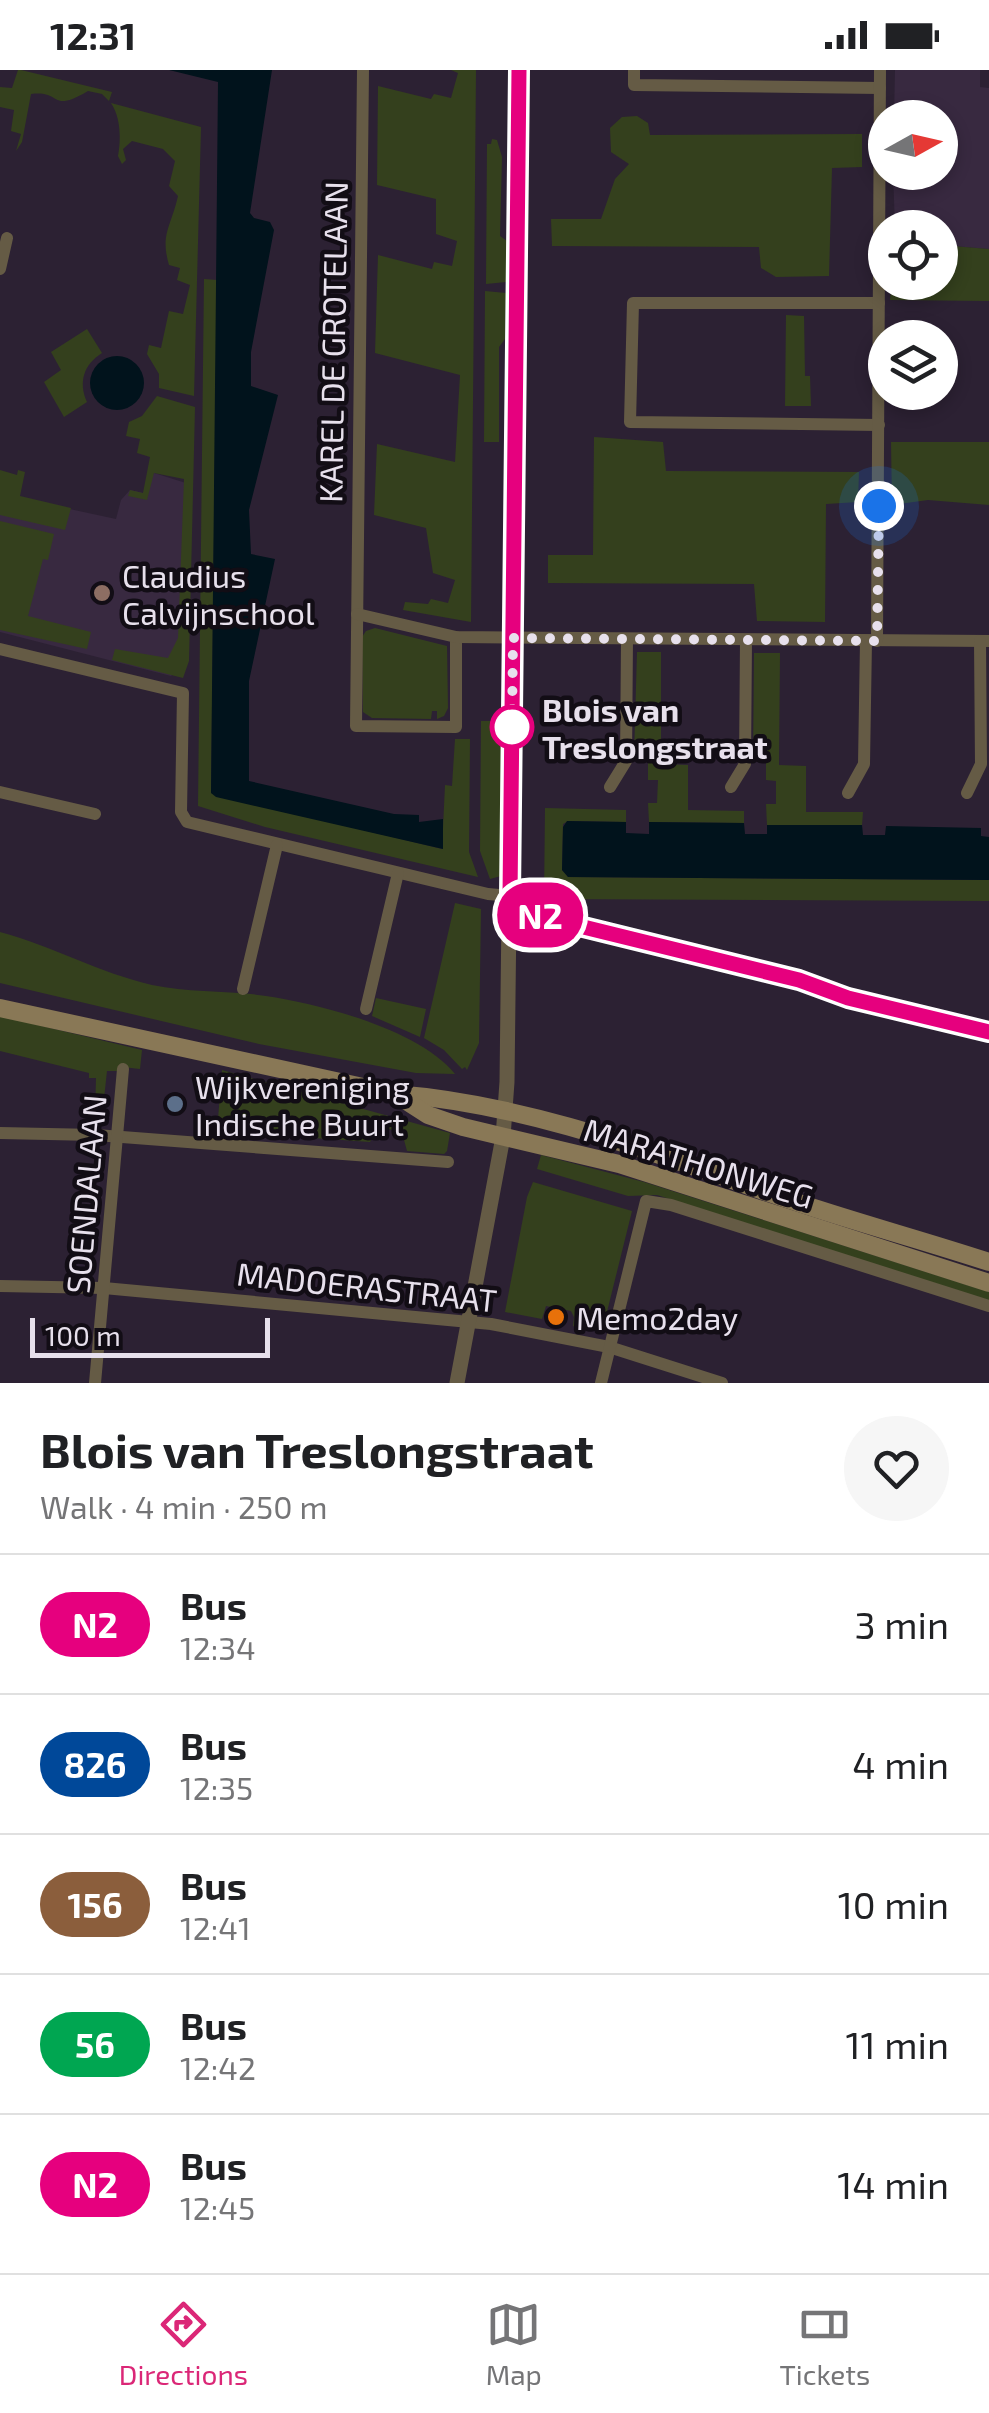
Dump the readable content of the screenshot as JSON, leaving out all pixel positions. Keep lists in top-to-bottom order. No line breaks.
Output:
{"streets":{"main road":["MARATHONWEG"],"street":["KAREL DE GROTELAAN","SOENDALAAN","MADOERASTRAAT"]},"crossings":[["SOENDALAAN","MADOERASTRAAT"]],"places":["Claudius Calvijnschool","Blois van Treslongstraat","Wijkvereniging Indische Buurt","Memo2day"],"lines":["bus line N2"],"scale_bar":"100 m","north":"right","page":{"status":"12:31","on_map":"N2","scale":"100 m","heading":["Blois van Treslongstraat","Walk · 4 min · 250 m"],"list":[{"mark":"N2","name":"Bus","note":"12:34","value":"3 min"},{"mark":"826","name":"Bus","note":"12:35","value":"4 min"},{"mark":"156","name":"Bus","note":"12:41","value":"10 min"},{"mark":"56","name":"Bus","note":"12:42","value":"11 min"},{"mark":"N2","name":"Bus","note":"12:45","value":"14 min"}],"tabs":["Directions","Map","Tickets"]}}
